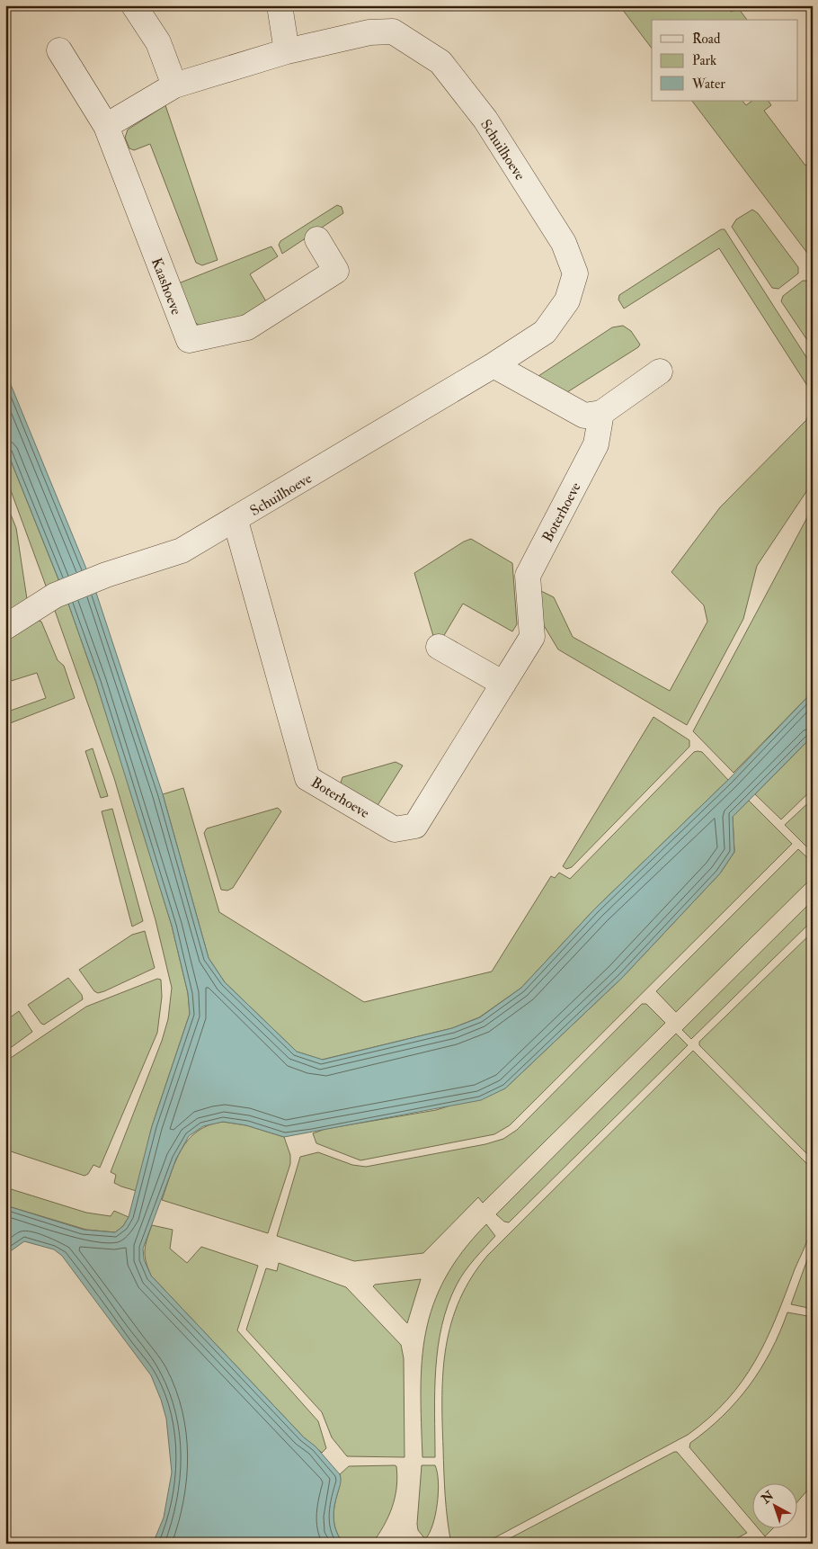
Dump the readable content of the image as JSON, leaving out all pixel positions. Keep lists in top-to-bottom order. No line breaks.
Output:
{"streets":{"street":["Schuilhoeve","Kaashoeve","Boterhoeve"]},"crossings":[["Schuilhoeve","Kaashoeve"],["Schuilhoeve","Boterhoeve"]],"legend":["Road","Park","Water"],"north":"top left"}
